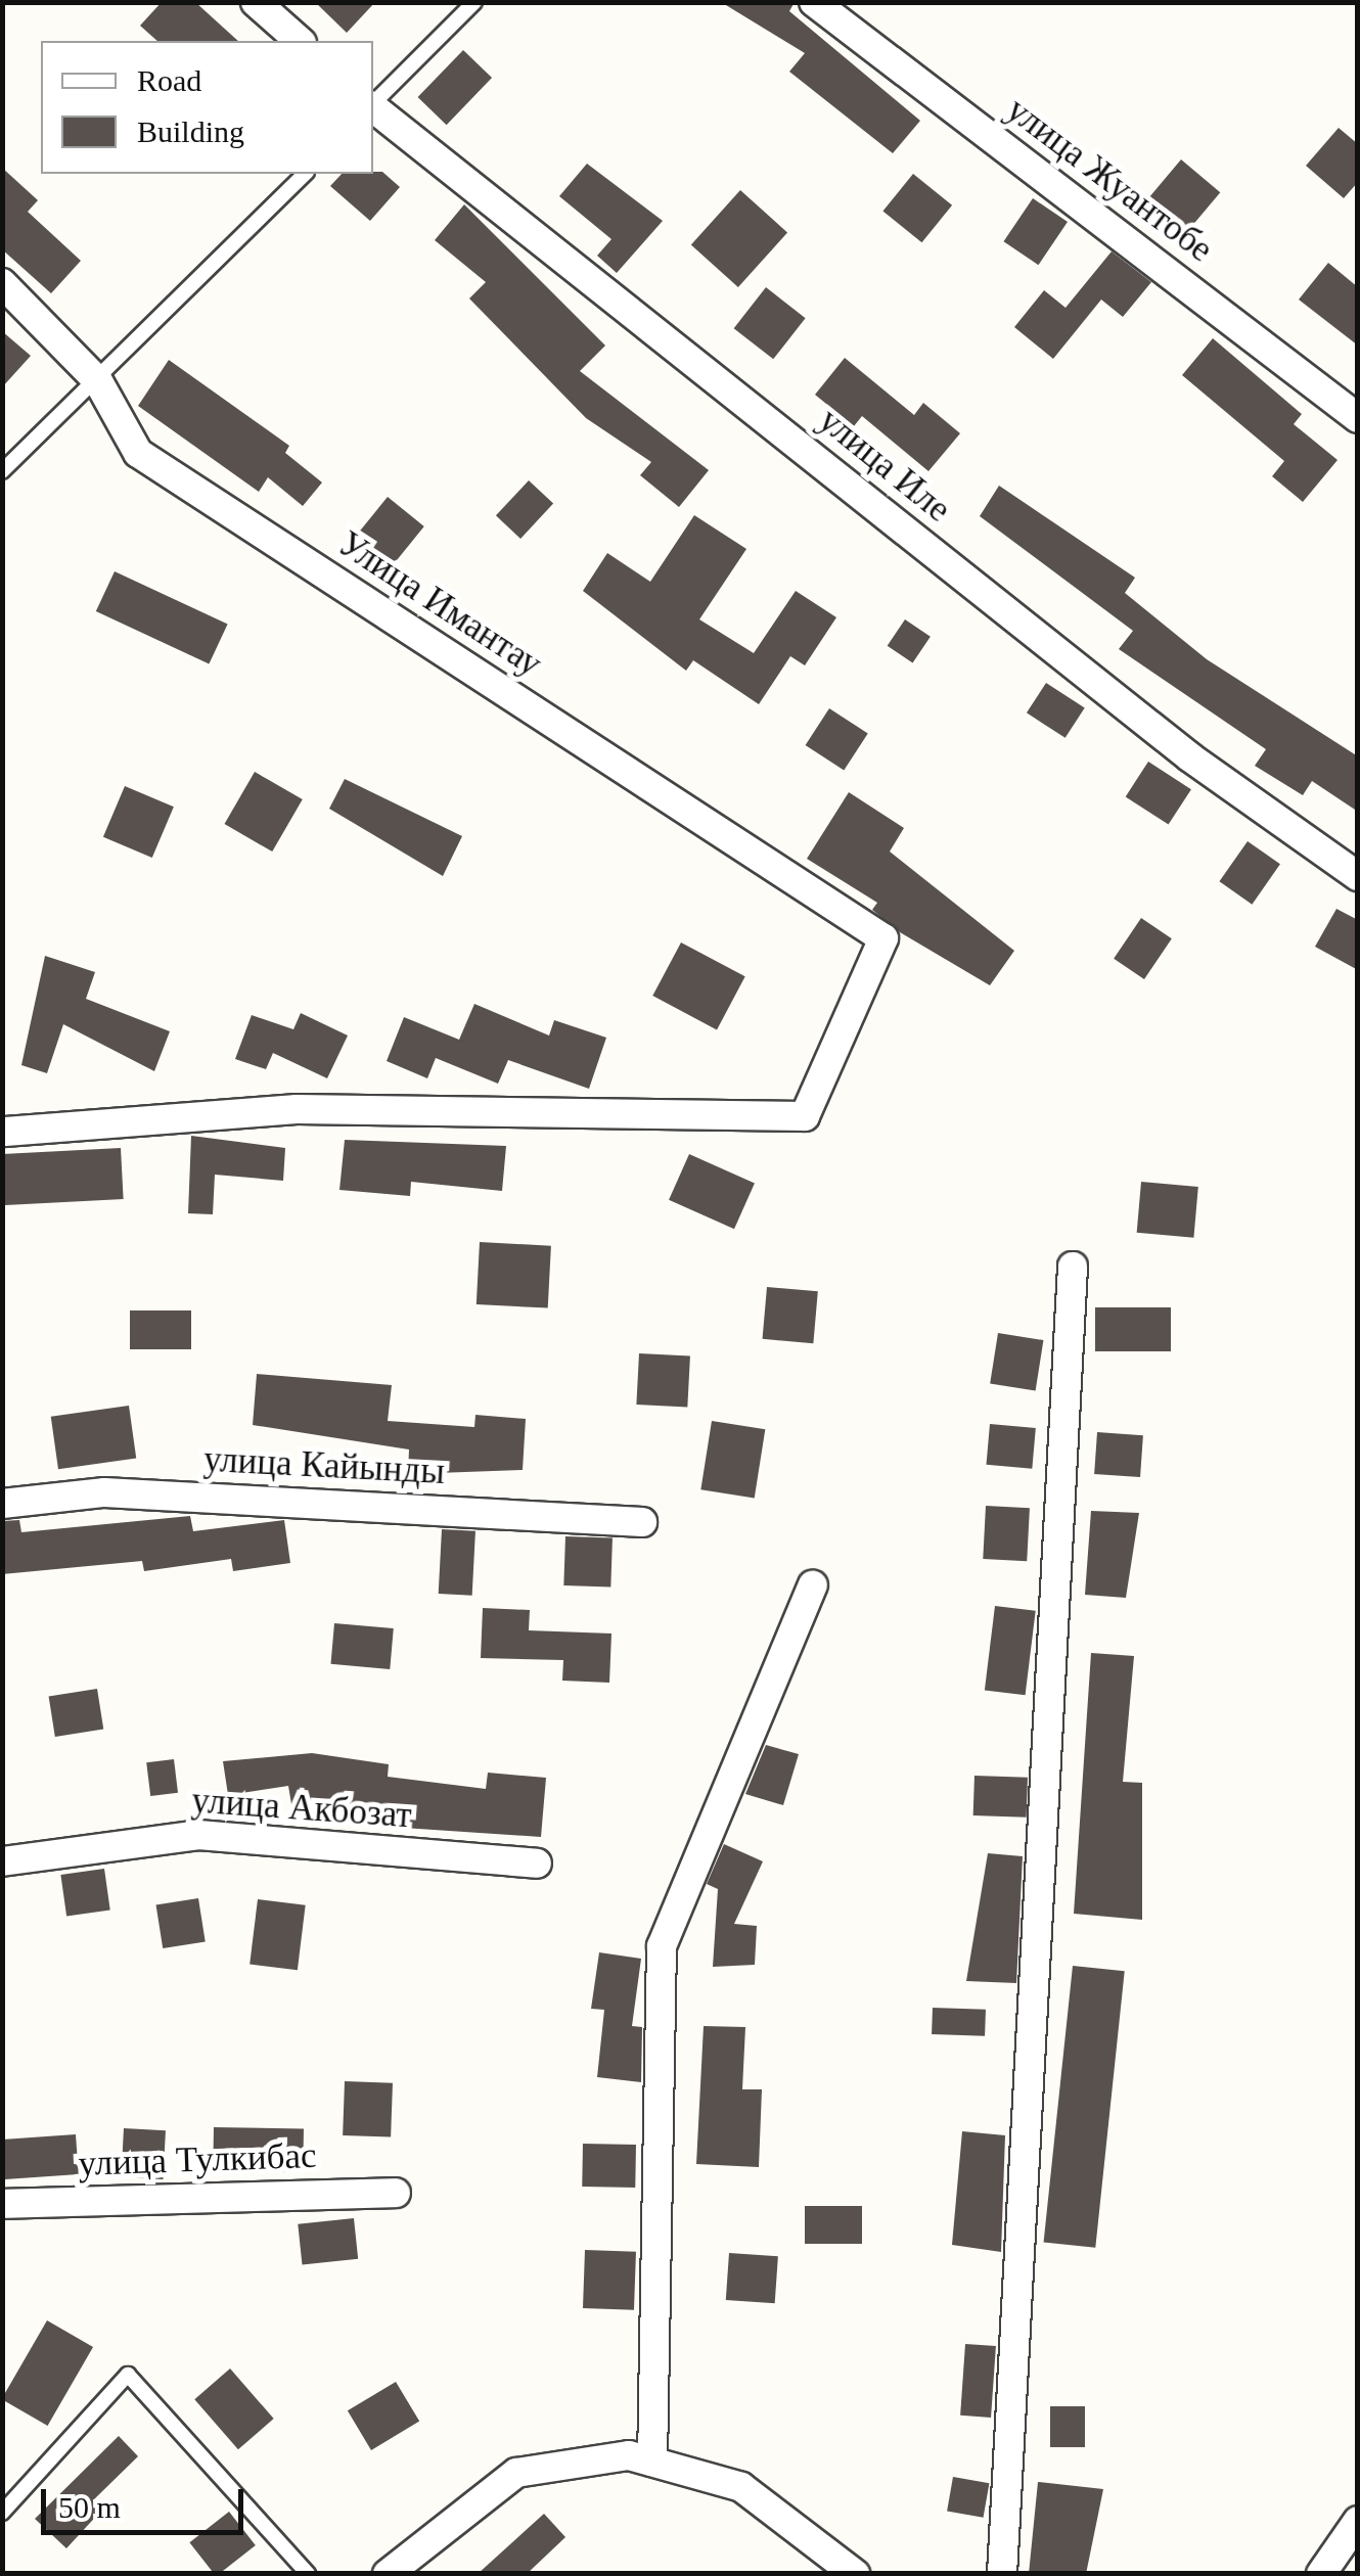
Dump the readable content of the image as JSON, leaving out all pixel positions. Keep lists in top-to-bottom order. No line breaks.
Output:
{"streets":{"street":["улица Жуантобе","улица Иле","Улица Имантау","улица Кайынды","улица Акбозат","улица Тулкибас"]},"legend":["Road","Building"],"scale_bar":"50 m"}
